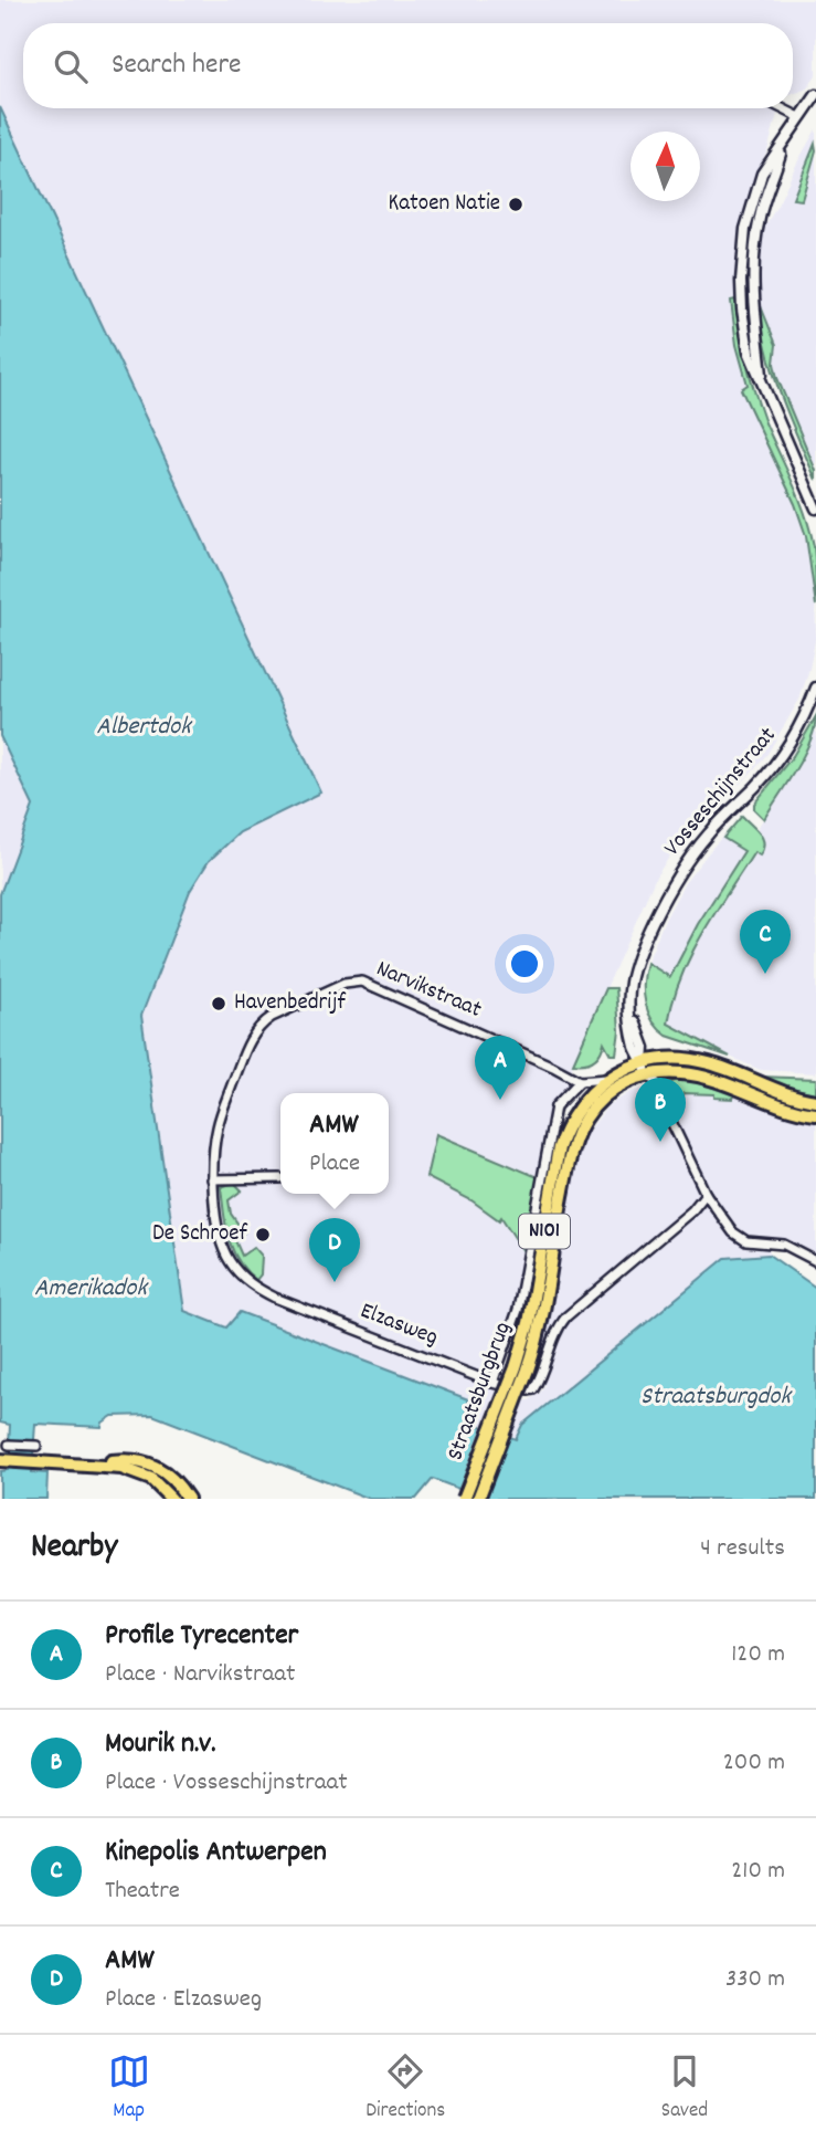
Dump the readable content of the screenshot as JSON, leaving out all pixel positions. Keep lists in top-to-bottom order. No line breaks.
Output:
{"streets":{"main road":["N101","Straatsburgbrug"],"street":["Vosseschijnstraat","Narvikstraat","Elzasweg"]},"crossings":[["Vosseschijnstraat","N101"],["Vosseschijnstraat","Elzasweg"],["Vosseschijnstraat","Straatsburgbrug"],["Narvikstraat","Elzasweg"],["N101","Straatsburgbrug"]],"water":["Albertdok","Amerikadok","Straatsburgdok"],"places":["Katoen Natie","Havenbedrijf","De Schroef"],"north":"top","page":{"search":"Search here","pins":["C","A","B","D"],"popup":["AMW","Place"],"heading":["Nearby","4 results"],"list":[{"mark":"A","name":"Profile Tyrecenter","note":"Place · Narvikstraat","value":"120 m"},{"mark":"B","name":"Mourik n.v.","note":"Place · Vosseschijnstraat","value":"200 m"},{"mark":"C","name":"Kinepolis Antwerpen","note":"Theatre","value":"210 m"},{"mark":"D","name":"AMW","note":"Place · Elzasweg","value":"330 m"}],"nav":["Map","Directions","Saved"]}}
